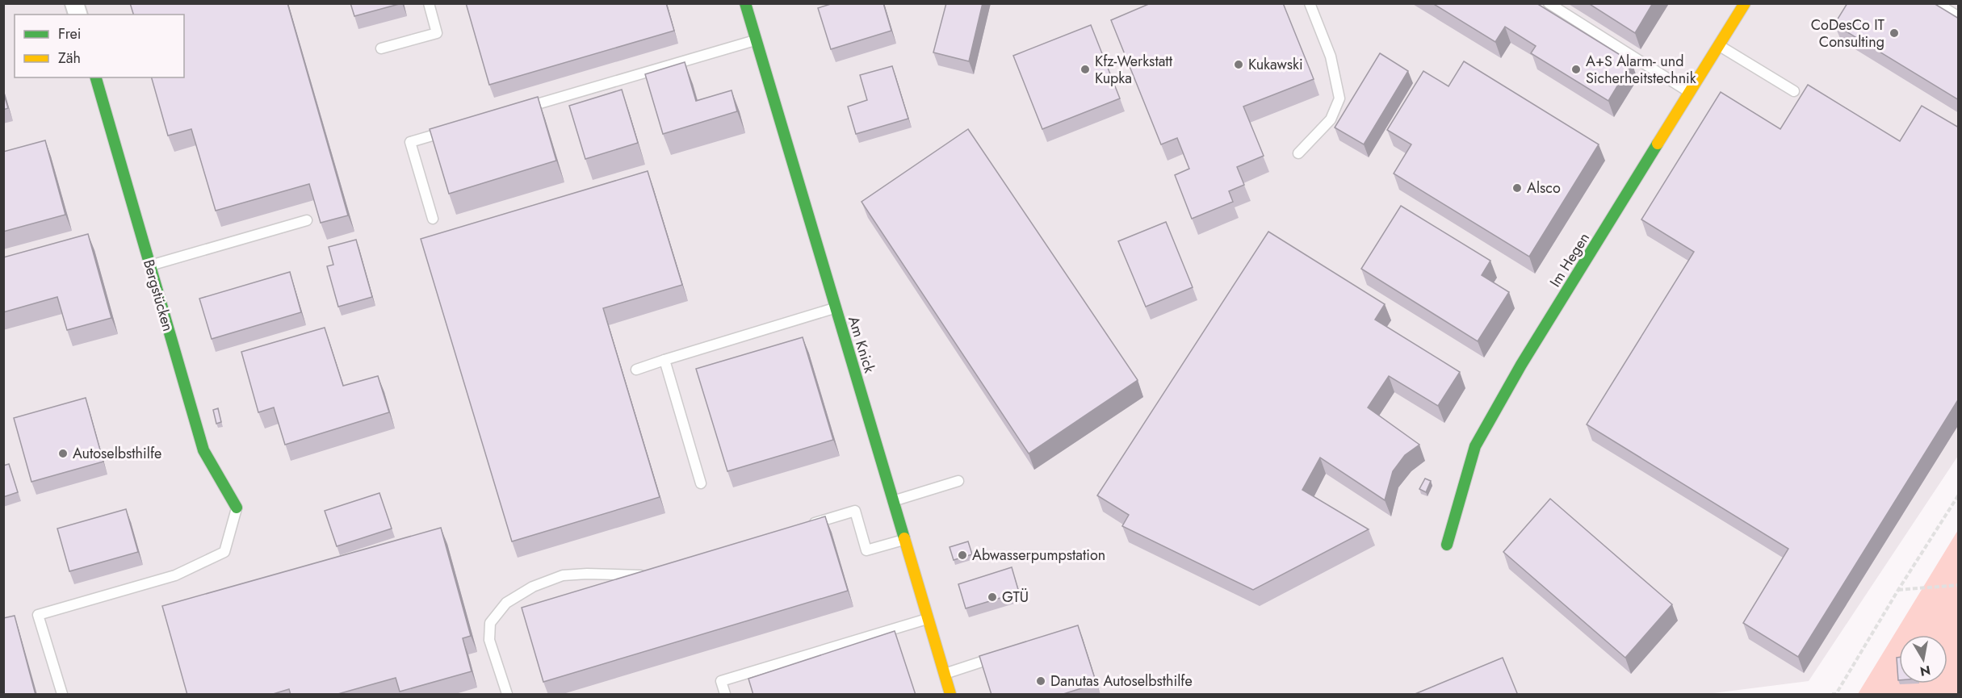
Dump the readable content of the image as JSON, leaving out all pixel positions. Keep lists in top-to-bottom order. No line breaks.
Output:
{"streets":{"street":["Im Hegen","Bergstücken","Am Knick"]},"places":["CoDesCo IT Consulting","Kukawski","Kfz-Werkstatt Kupka","A+S Alarm- und Sicherheitstechnik","Alsco","Autoselbsthilfe","Abwasserpumpstation","GTÜ","Danutas Autoselbsthilfe"],"legend":["Frei","Zäh"],"north":"bottom"}
